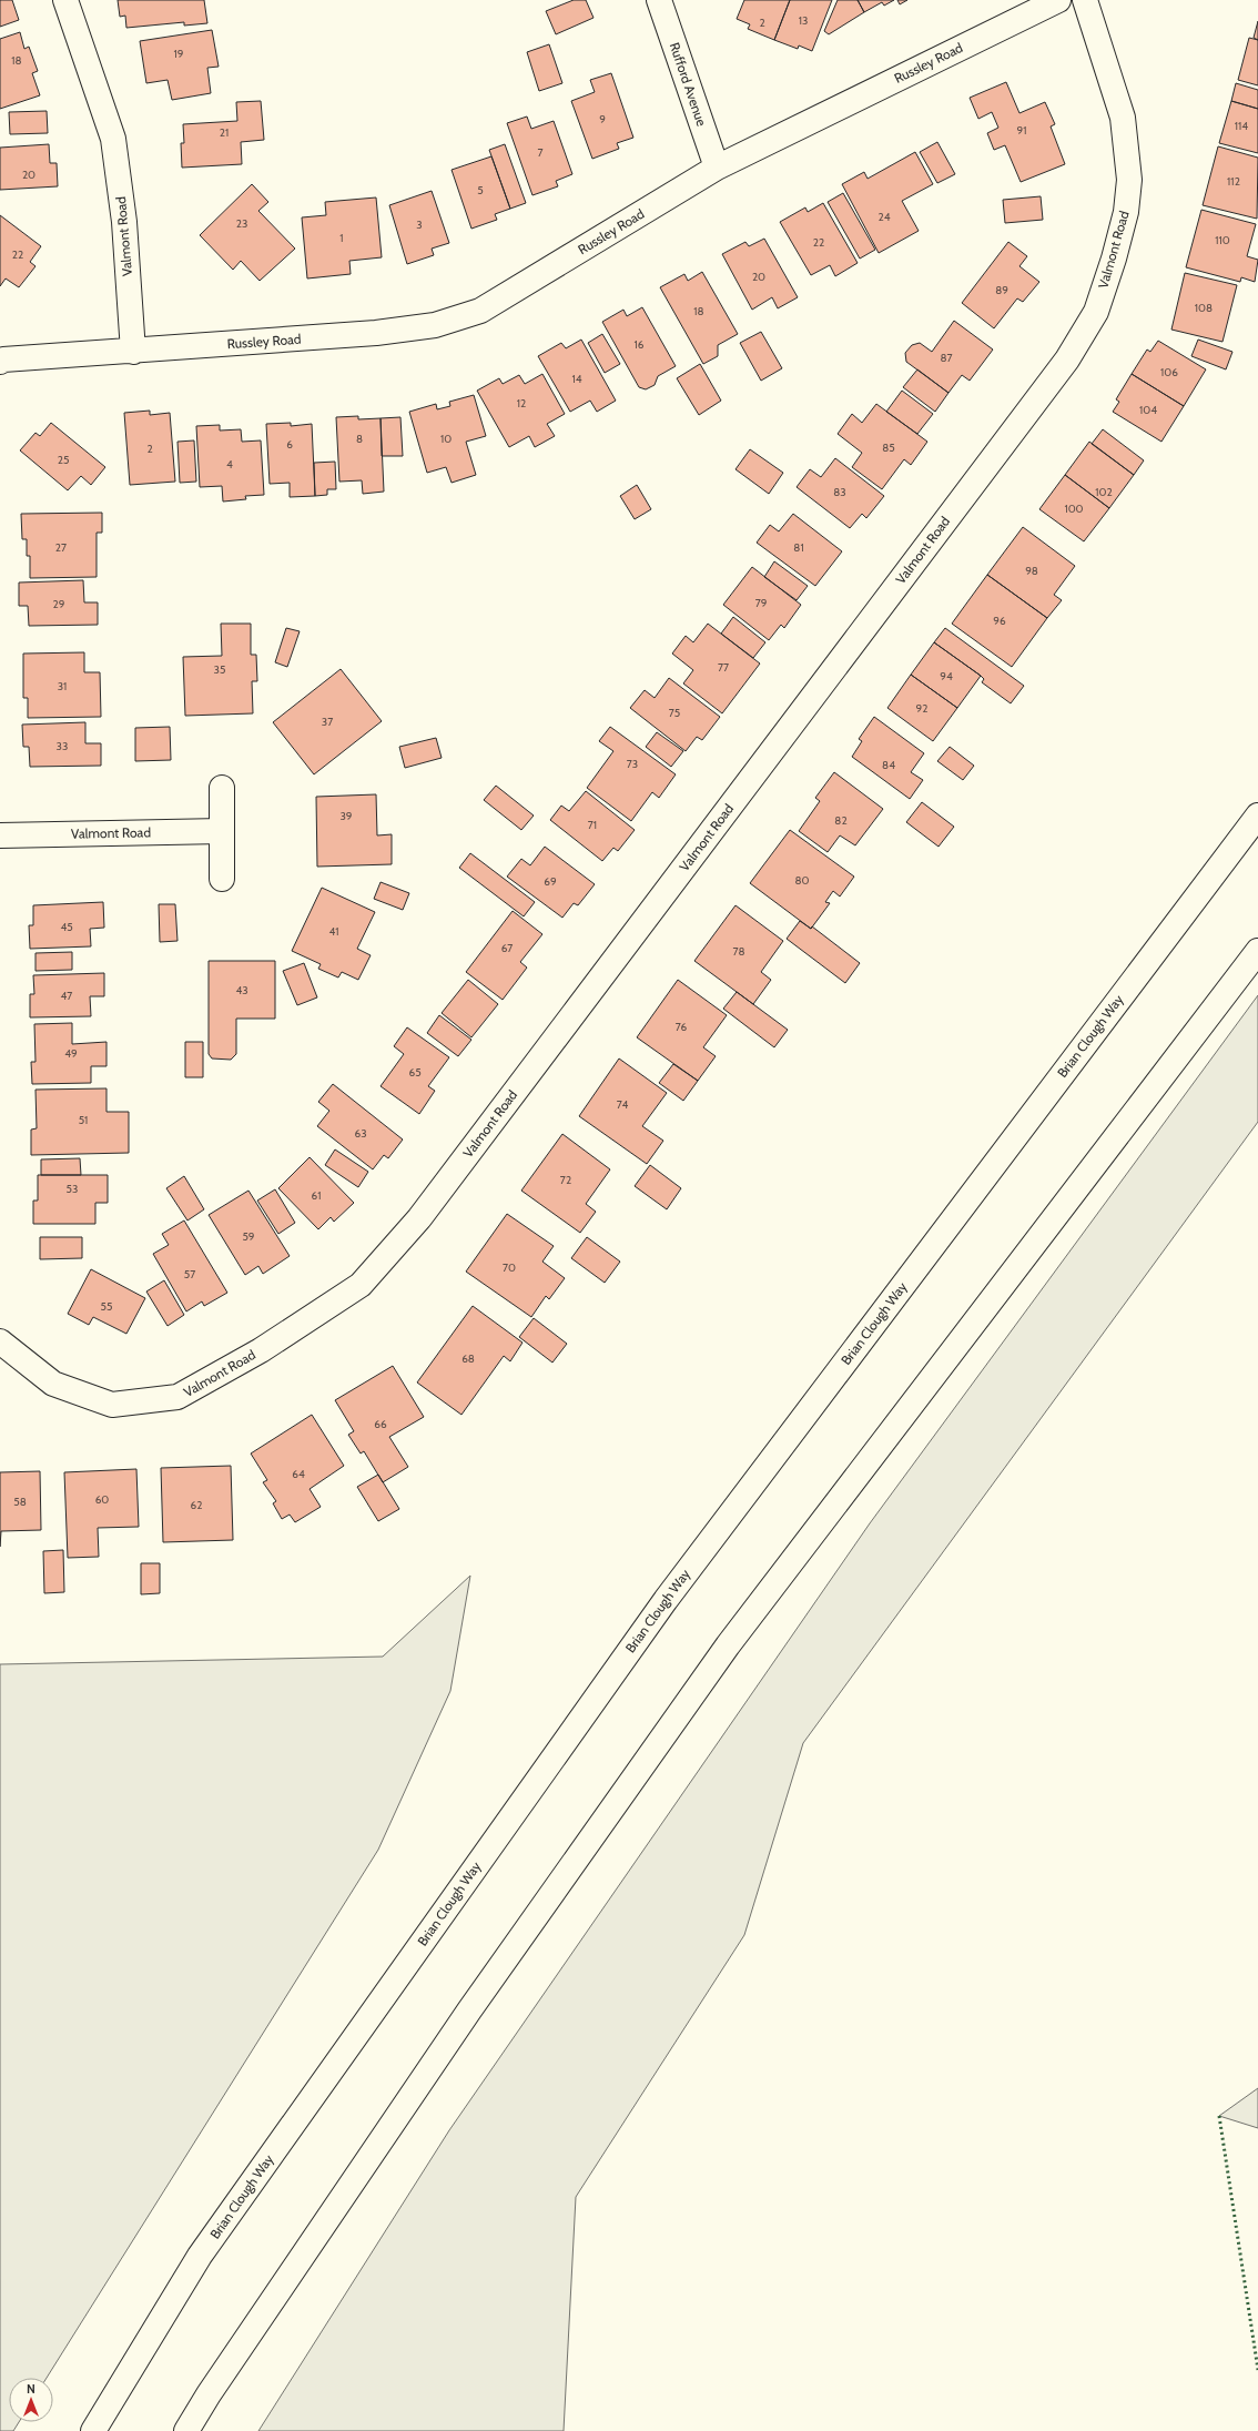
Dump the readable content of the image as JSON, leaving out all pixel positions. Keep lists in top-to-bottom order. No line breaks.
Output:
{"streets":{"main road":["Russley Road","Rufford Avenue","Valmont Road","Brian Clough Way"]},"crossings":[["Russley Road","Rufford Avenue"],["Russley Road","Valmont Road"]],"house_numbers":["13","2","19","18","9","114","91","21","7","20","112","5","24","23","3","1","110","22","22","20","89","108","18","16","87","106","14","12","104","8","10","6","85","2","25","4","83","102","100","27","81","98","79","29","96","77","35","94","31","92","75","37","33","73","84","39","82","71","80","69","45","41","67","78","43","47","76","49","65","74","51","63","72","53","61","59","70","57","55","68","66","64","60","58","62"],"north":"top"}
